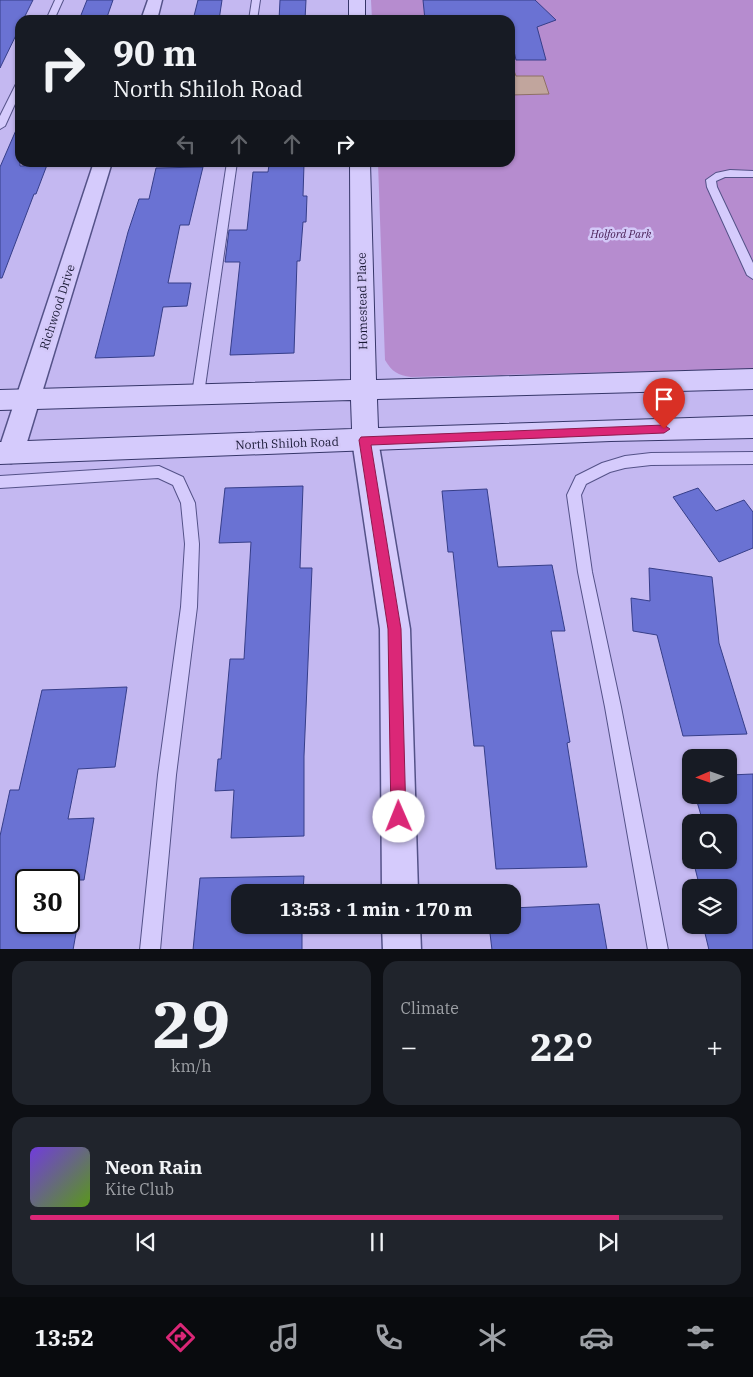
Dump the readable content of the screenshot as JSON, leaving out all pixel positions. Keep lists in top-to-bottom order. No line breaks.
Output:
{"streets":{"main road":["Homestead Place","North Shiloh Road"],"street":["Richwood Drive"]},"crossings":[["Homestead Place","North Shiloh Road"],["Richwood Drive","North Shiloh Road"]],"parks":["Holford Park"],"north":"left","page":{"turn":["90 m","North Shiloh Road"],"limit":"30","trip":"13:53 · 1 min · 170 m","tile":[["29","km/h"],"Climate"],"heat":["−","22°","+"],"song":["Neon Rain","Kite Club"],"tabs":"13:52"}}
